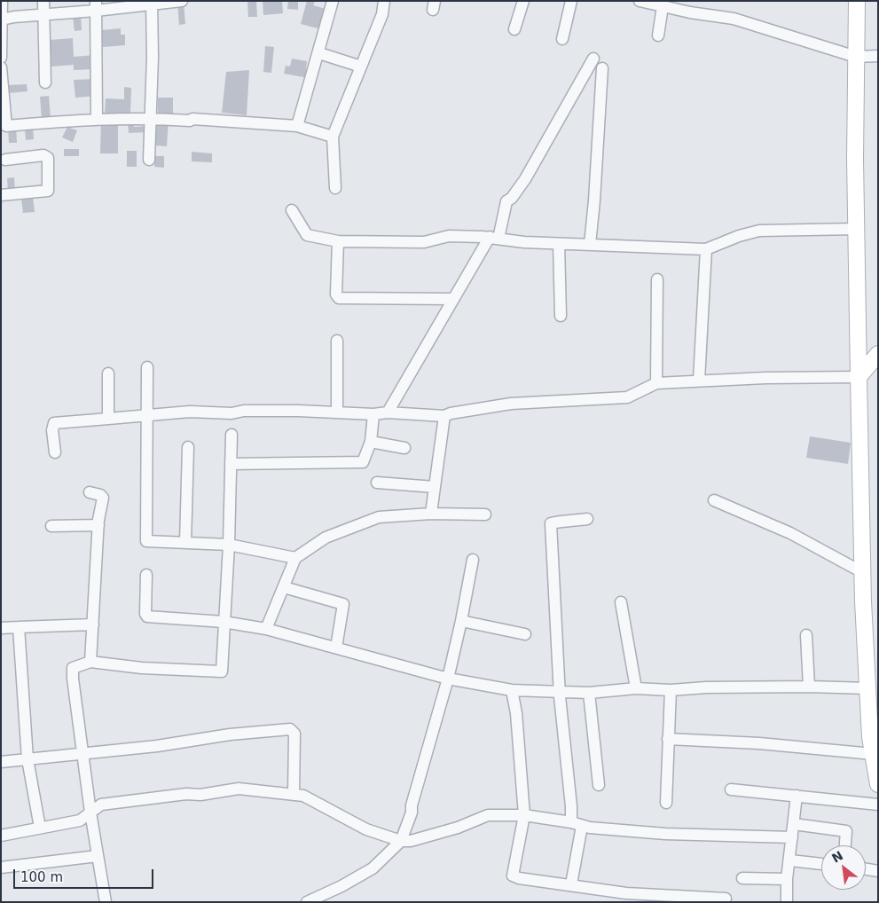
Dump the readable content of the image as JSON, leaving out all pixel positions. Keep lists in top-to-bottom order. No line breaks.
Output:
{"scale_bar":"100 m","north":"top left"}
